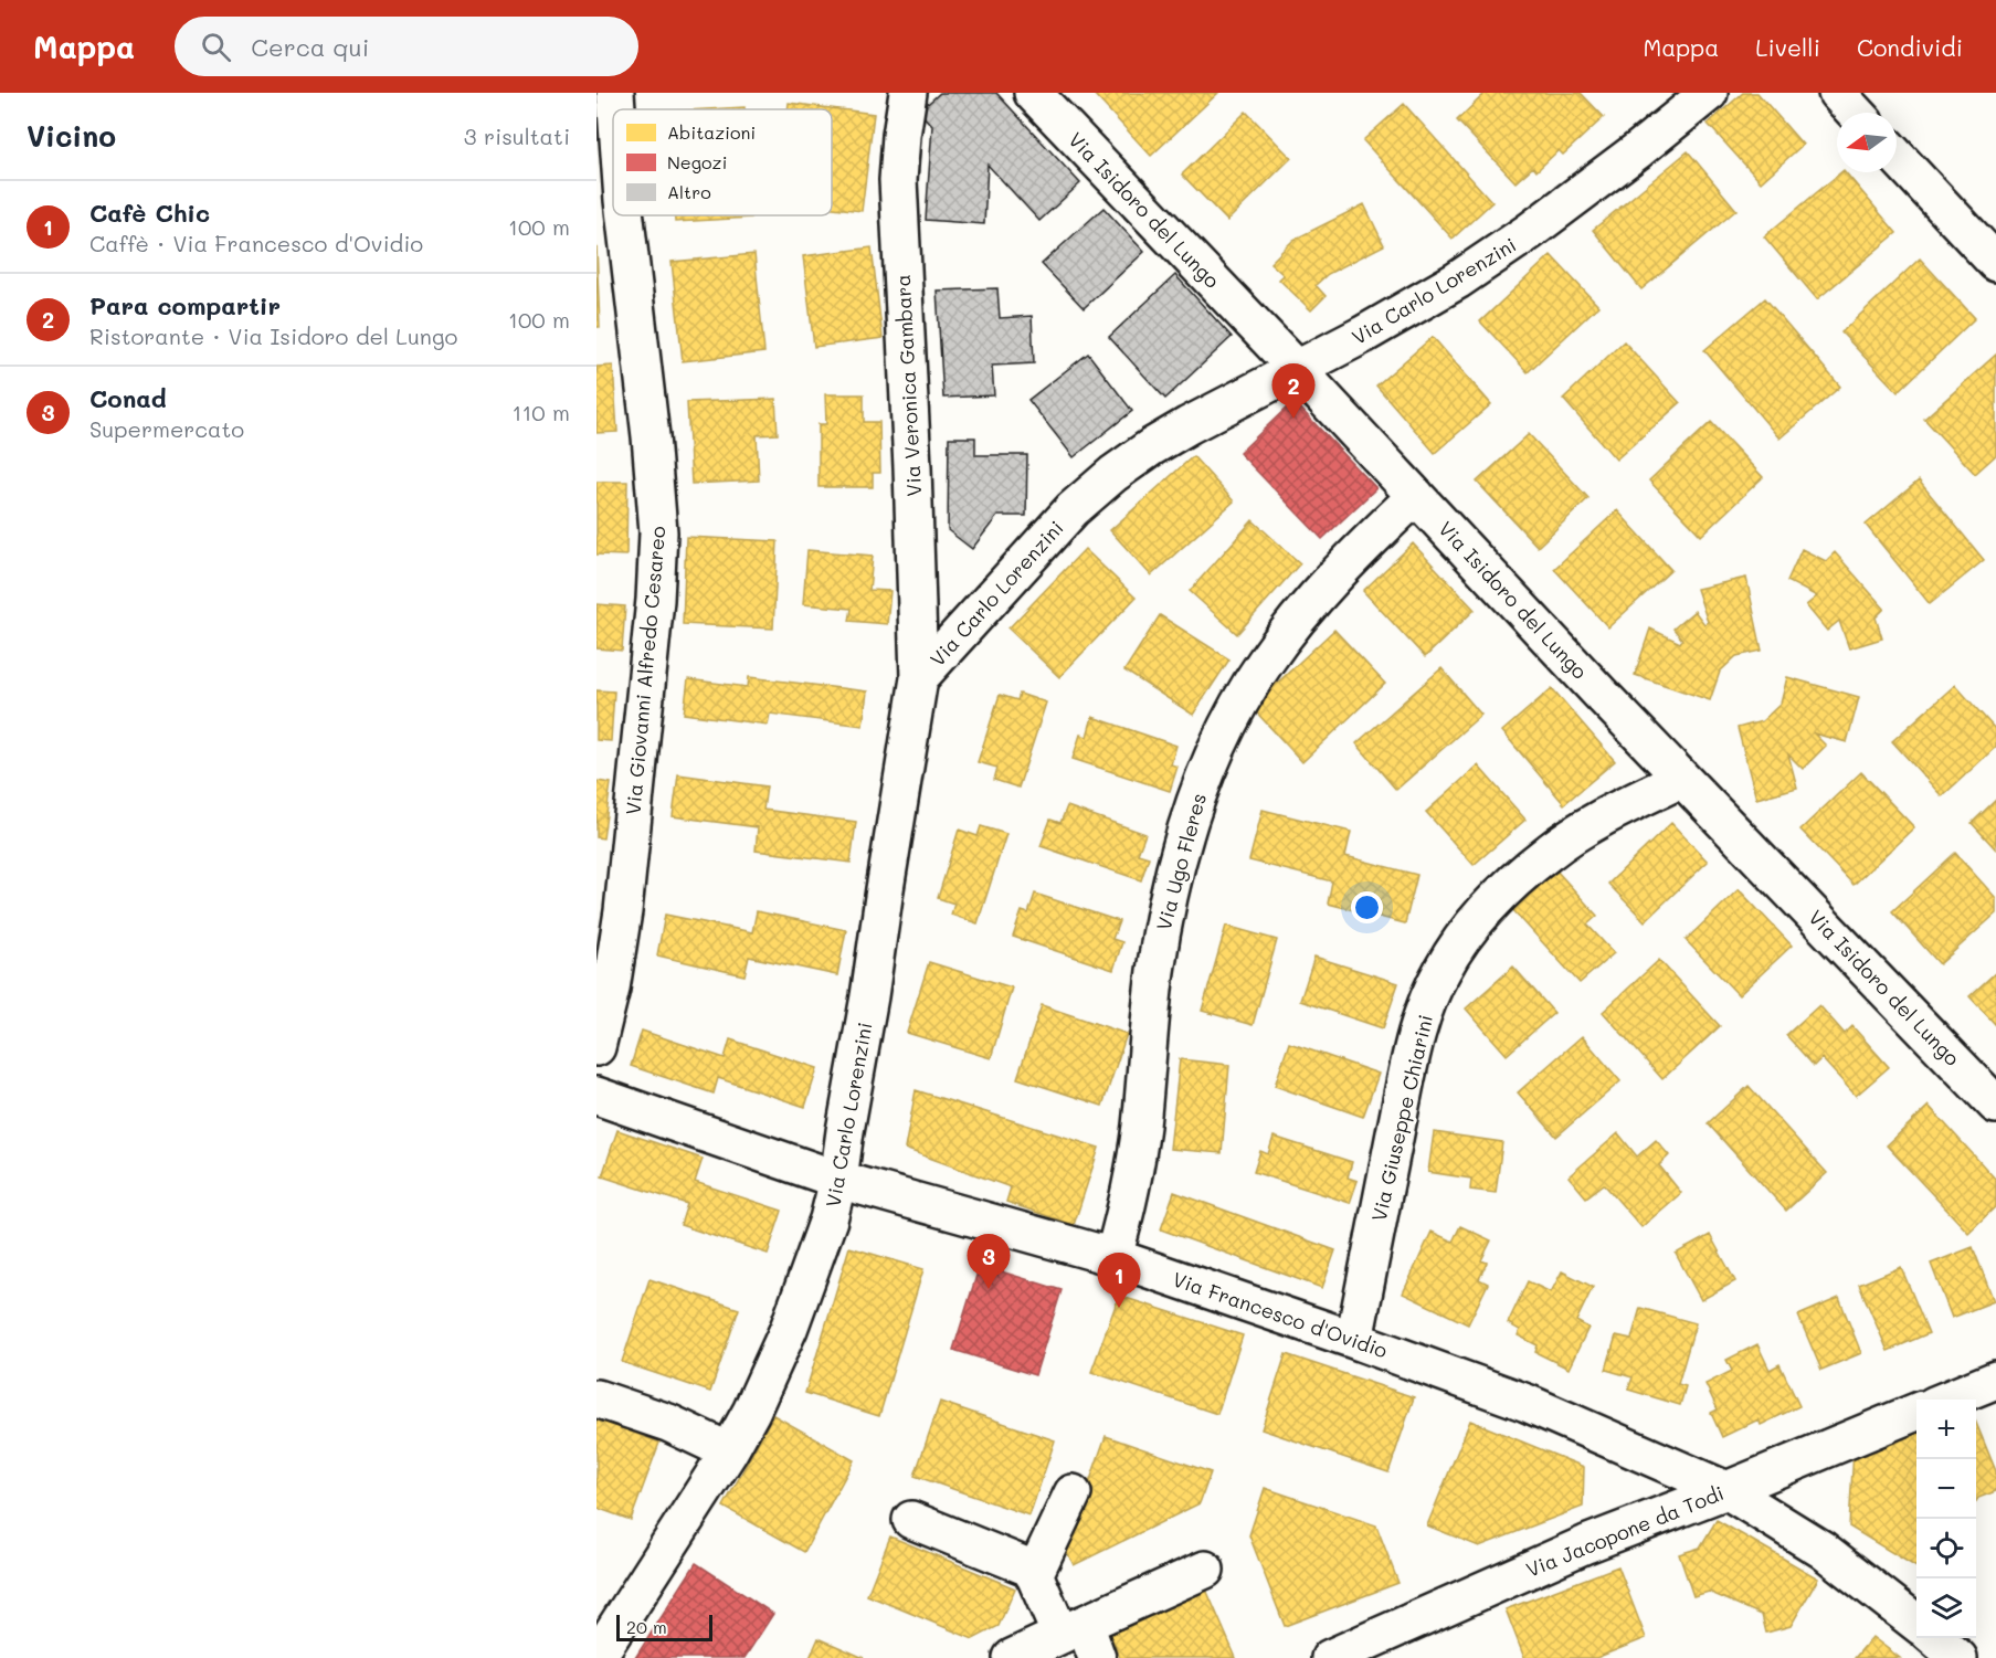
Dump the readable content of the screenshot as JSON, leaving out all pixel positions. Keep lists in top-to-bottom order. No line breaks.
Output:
{"streets":{"street":["Via Isidoro del Lungo","Via Carlo Lorenzini","Via Veronica Gambara","Via Giovanni Alfredo Cesareo","Via Ugo Fleres","Via Giuseppe Chiarini","Via Francesco d'Ovidio","Via Jacopone da Todi"]},"crossings":[["Via Isidoro del Lungo","Via Carlo Lorenzini"],["Via Isidoro del Lungo","Via Ugo Fleres"],["Via Isidoro del Lungo","Via Giuseppe Chiarini"],["Via Carlo Lorenzini","Via Veronica Gambara"],["Via Carlo Lorenzini","Via Francesco d'Ovidio"],["Via Ugo Fleres","Via Francesco d'Ovidio"],["Via Giuseppe Chiarini","Via Francesco d'Ovidio"],["Via Francesco d'Ovidio","Via Jacopone da Todi"]],"legend":["Abitazioni","Negozi","Altro"],"scale_bar":"20 m","north":"left","page":{"header":"Mappa","search":"Cerca qui","nav":["Mappa","Livelli","Condividi"],"heading":["Vicino","3 risultati"],"list":[{"mark":"1","name":"Cafè Chic","note":"Caffè · Via Francesco d'Ovidio","value":"100 m"},{"mark":"2","name":"Para compartir","note":"Ristorante · Via Isidoro del Lungo","value":"100 m"},{"mark":"3","name":"Conad","note":"Supermercato","value":"110 m"}],"pins":["2","3","1"],"map_buttons":["+","−"],"scale":"20 m"}}
